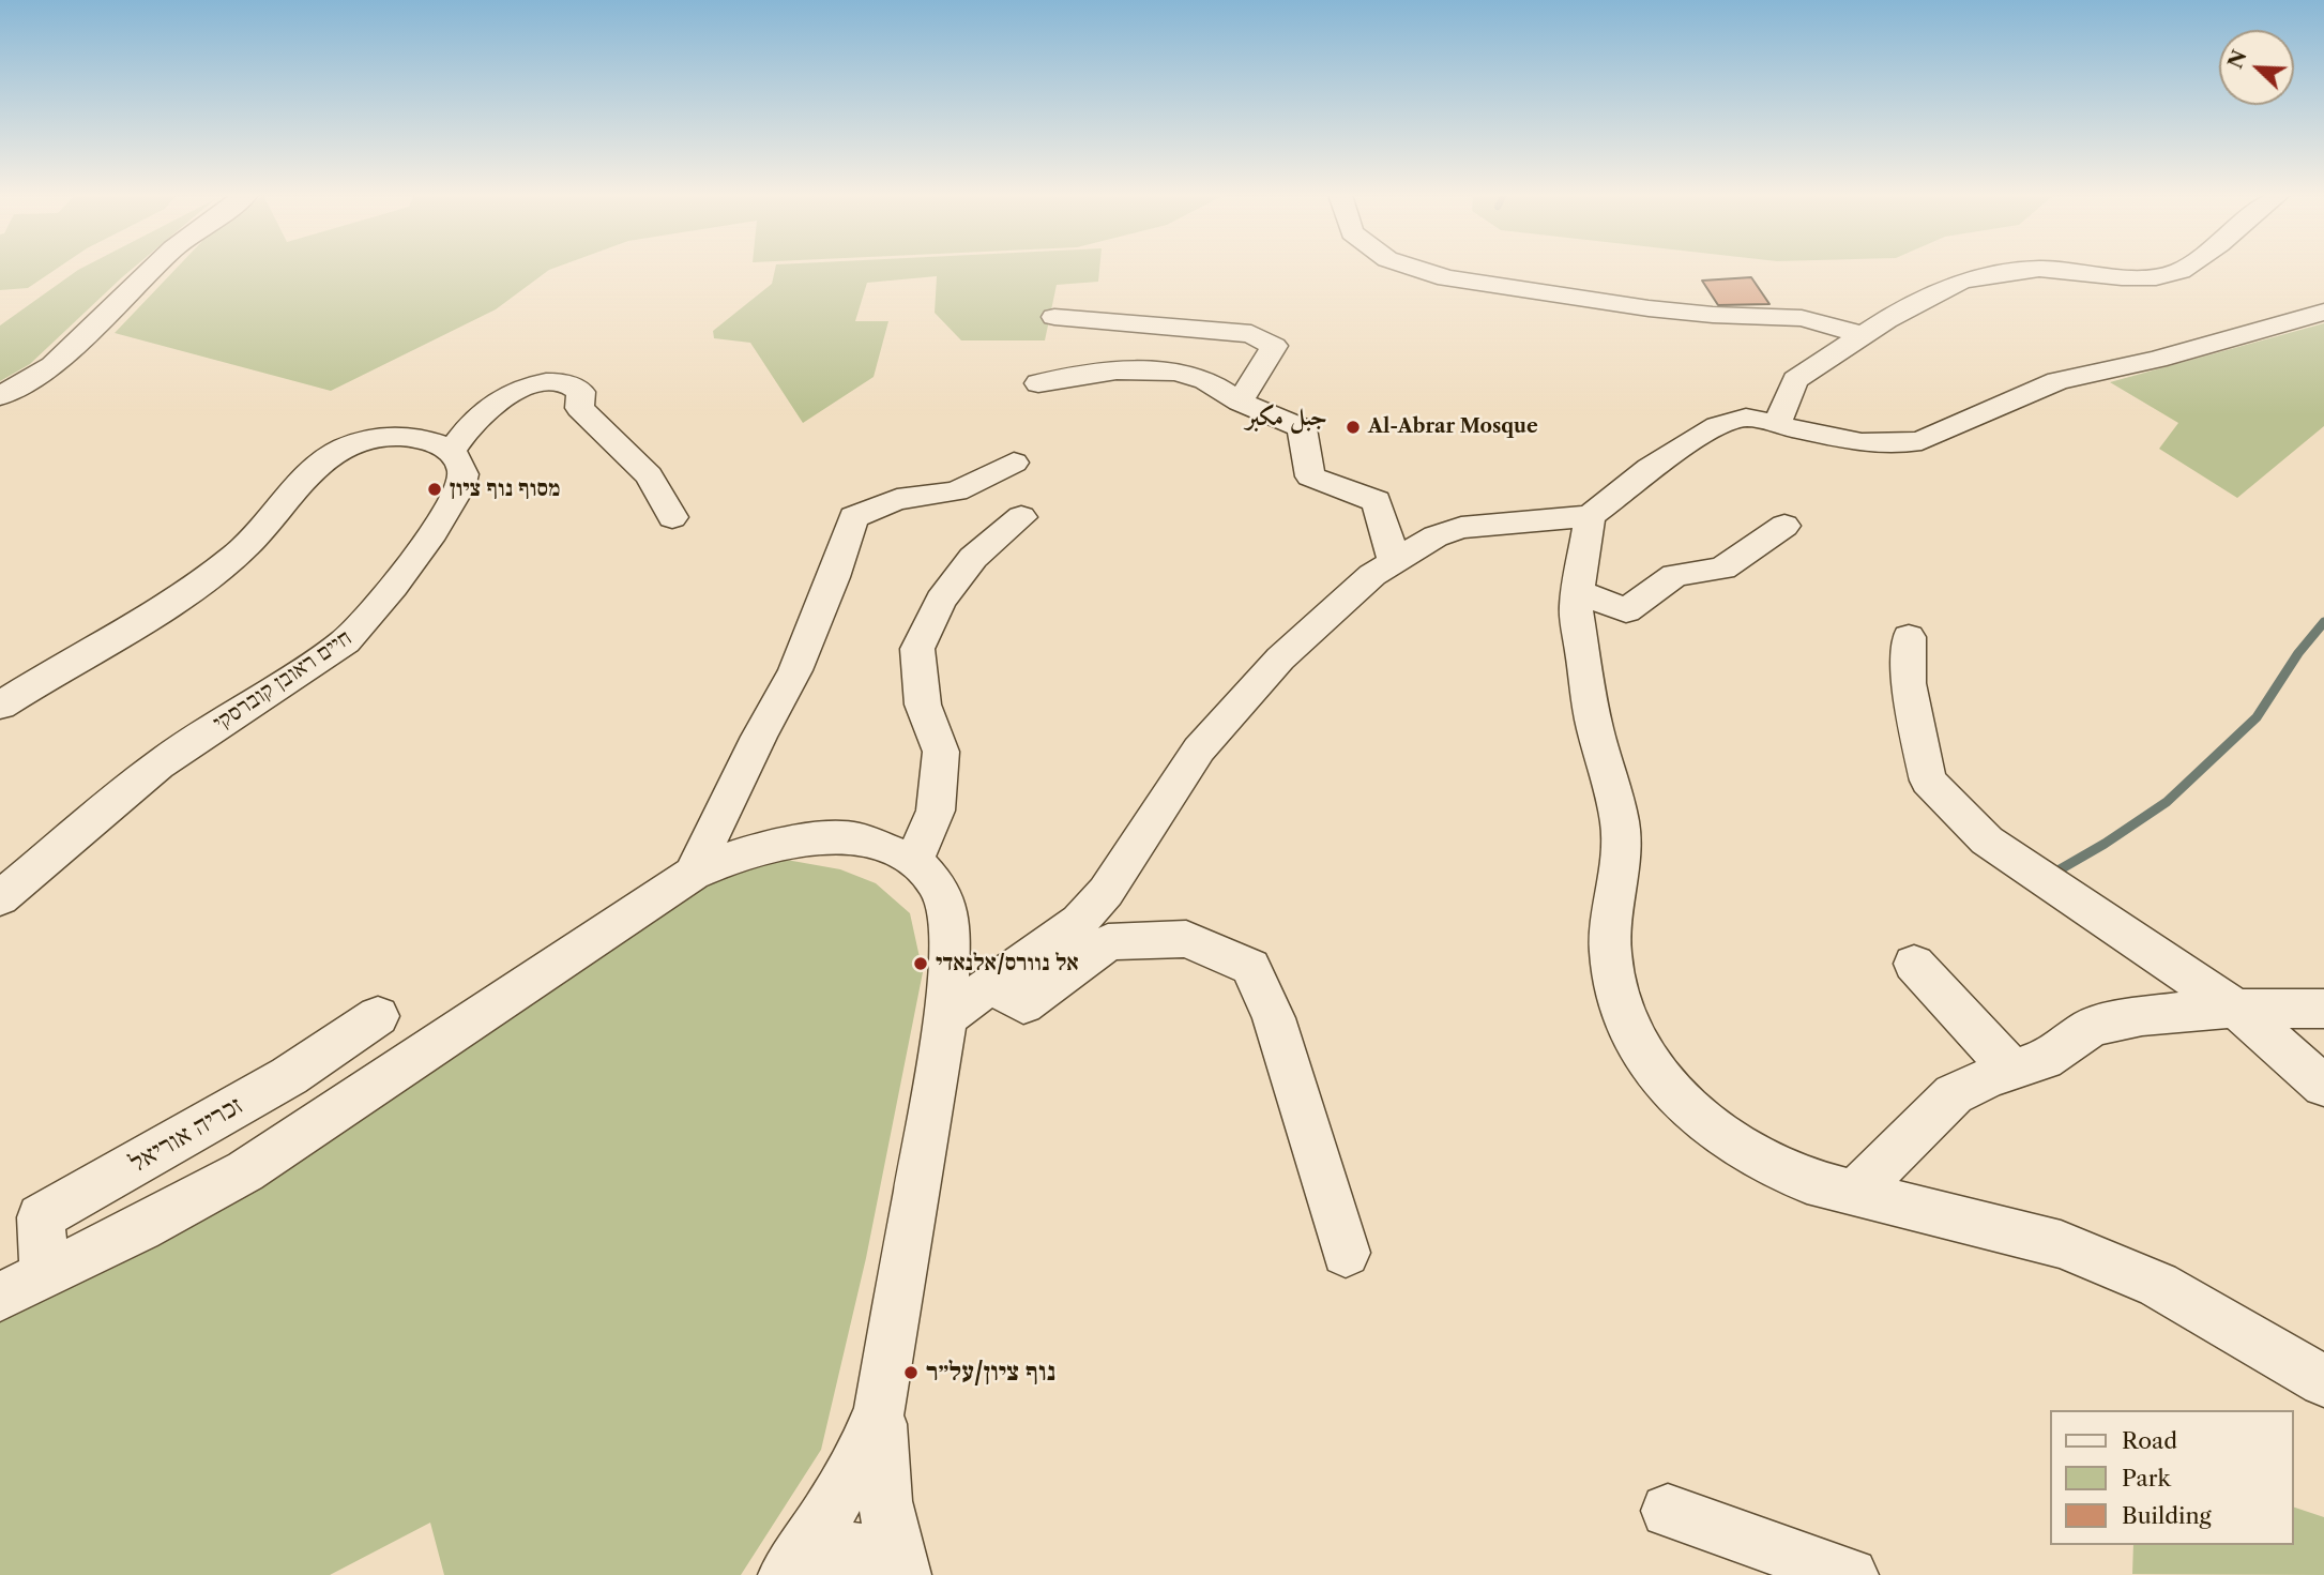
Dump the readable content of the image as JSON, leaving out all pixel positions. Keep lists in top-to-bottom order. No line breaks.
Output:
{"streets":{"street":["חיים ראובן קוברסקי","זכריה אוריאל"]},"districts":["جبل مكبر"],"places":["Al-Abrar Mosque","מסוף נוף ציון","אל נוורס/אלנאדי","נוף ציון/על״ר"],"legend":["Road","Park","Building"],"north":"top left"}
